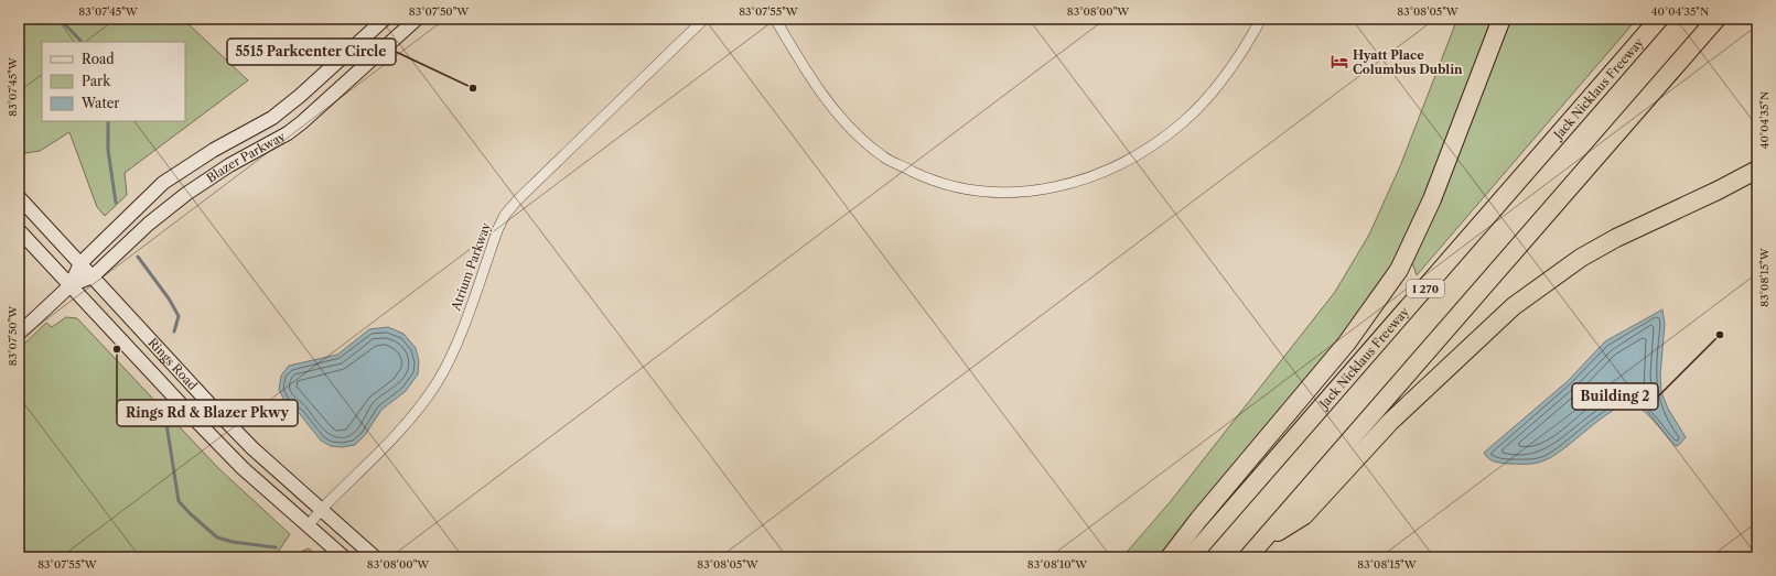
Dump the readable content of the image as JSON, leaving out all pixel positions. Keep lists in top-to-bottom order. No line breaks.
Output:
{"streets":{"highway":["Jack Nicklaus Freeway","I 270"],"main road":["Blazer Parkway","Rings Road"],"street":["Atrium Parkway"]},"crossings":[["Blazer Parkway","Rings Road"],["Atrium Parkway","Rings Road"]],"places":{"hotel":["Hyatt Place Columbus Dublin"],"other":["5515 Parkcenter Circle","Building 2","Rings Rd & Blazer Pkwy"]},"legend":["Road","Park","Water"],"coordinates":["83°07'45\"W","83°07'50\"W","83°07'55\"W","83°08'00\"W","83°08'05\"W","40°04'35\"N","83°08'15\"W","83°08'10\"W"]}
